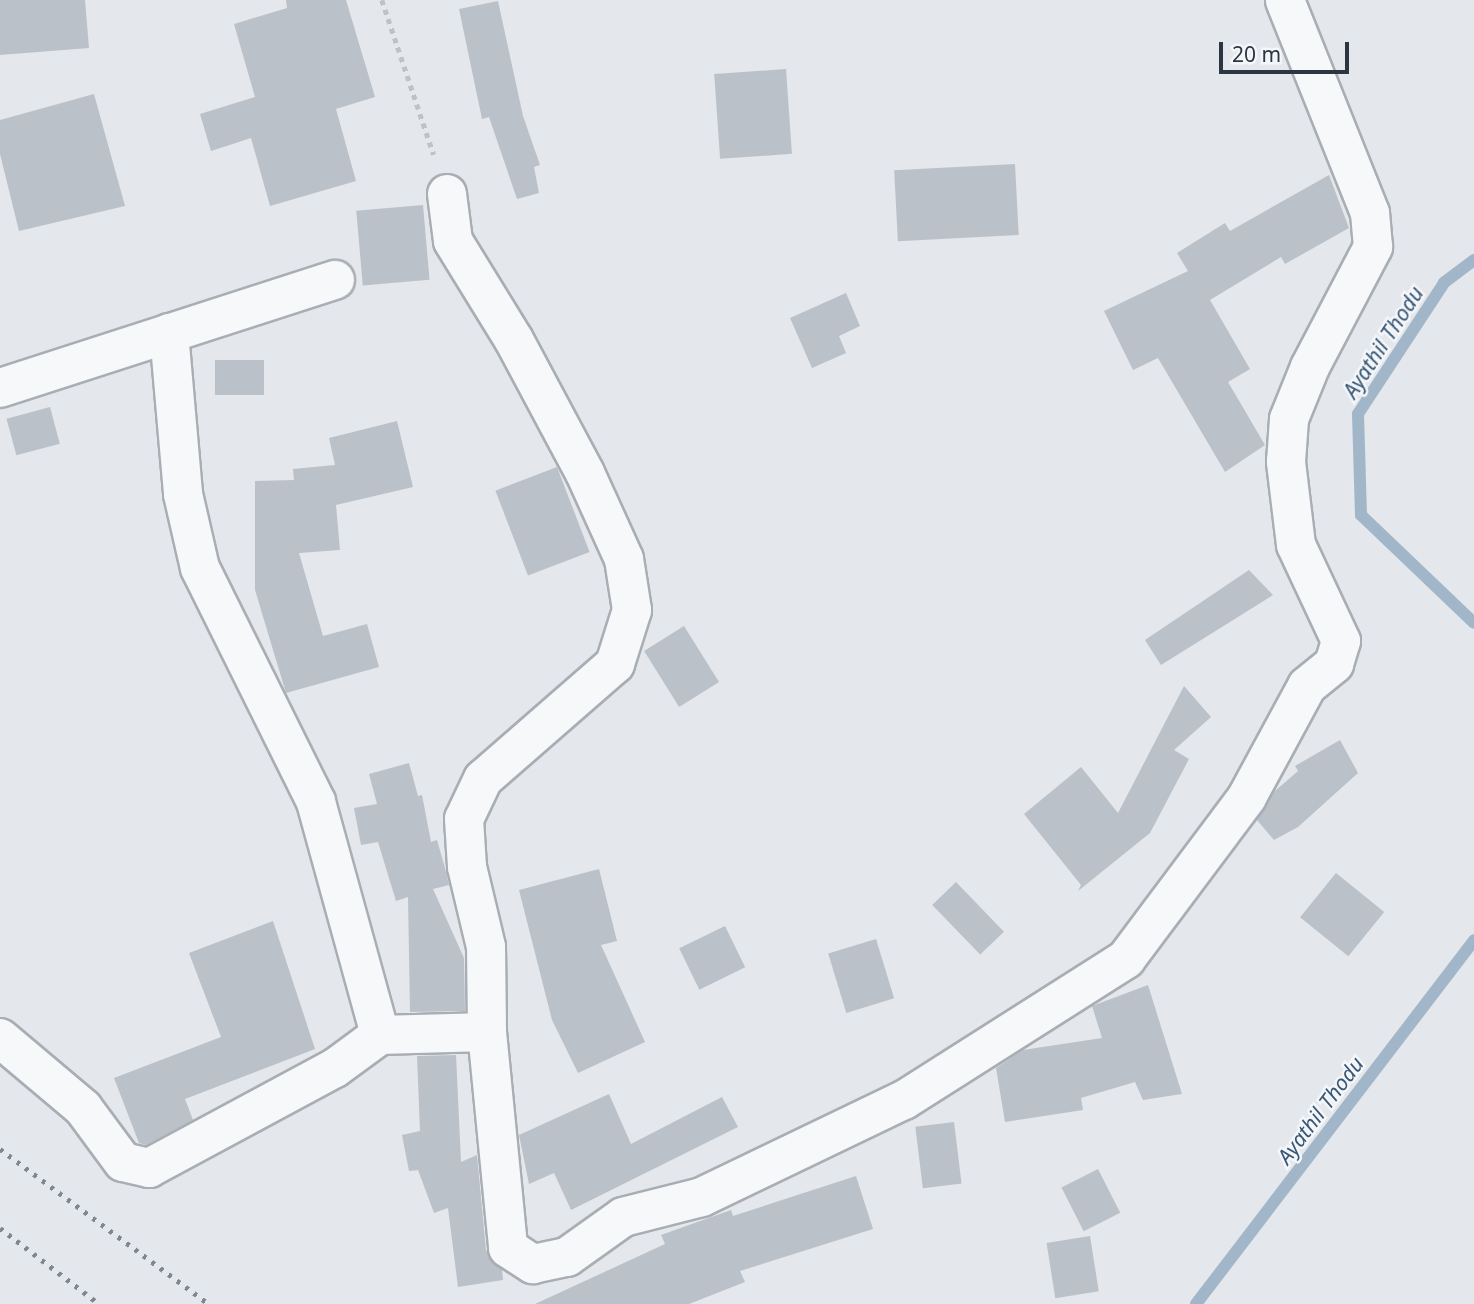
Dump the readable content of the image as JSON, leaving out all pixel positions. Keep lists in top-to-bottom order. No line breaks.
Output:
{"water":["Ayathil Thodu"],"scale_bar":"20 m"}
